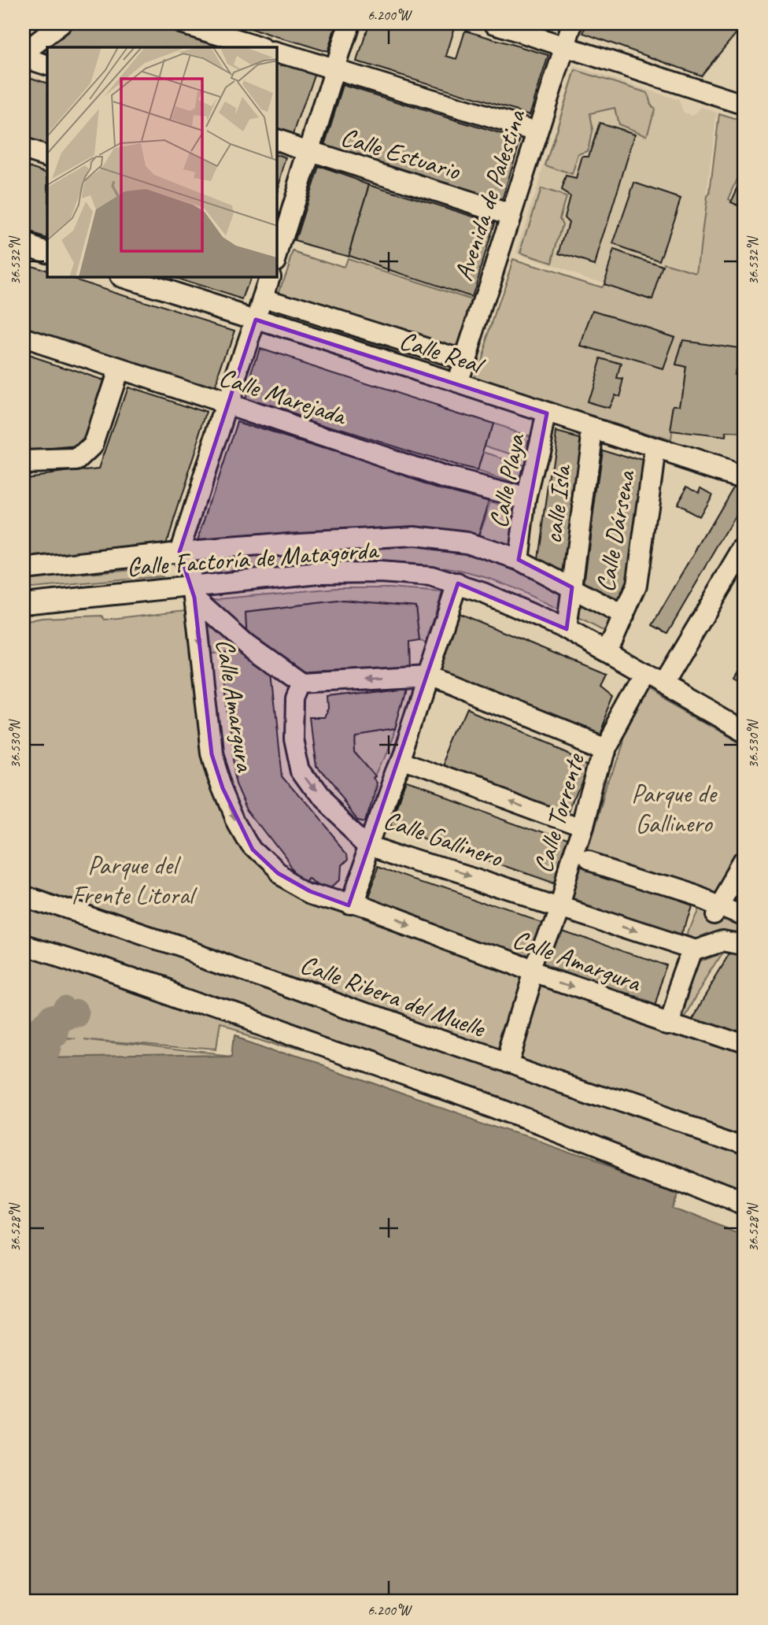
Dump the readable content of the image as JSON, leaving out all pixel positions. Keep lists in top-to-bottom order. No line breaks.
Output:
{"streets":{"street":["Calle Estuario","Avenida de Palestina","Calle Real","Calle Marejada","Calle Playa","calle Isla","Calle Dársena","Calle Factoría de Matagorda","Calle Amargura","Calle Torrente","Calle Gallinero","Calle Ribera del Muelle"]},"crossings":[["Calle Estuario","Avenida de Palestina"],["Avenida de Palestina","Calle Real"],["Calle Real","Calle Playa"],["Calle Real","calle Isla"],["Calle Real","Calle Dársena"],["Calle Marejada","Calle Playa"],["calle Isla","Calle Factoría de Matagorda"],["Calle Dársena","Calle Factoría de Matagorda"],["Calle Factoría de Matagorda","Calle Amargura"],["Calle Factoría de Matagorda","Calle Torrente"],["Calle Amargura","Calle Torrente"],["Calle Torrente","Calle Gallinero"],["Calle Torrente","Calle Ribera del Muelle"]],"parks":["Parque de Gallinero","Parque del Frente Litoral"],"coordinates":["6.200°W","36.532°N","36.530°N","36.528°N"]}
